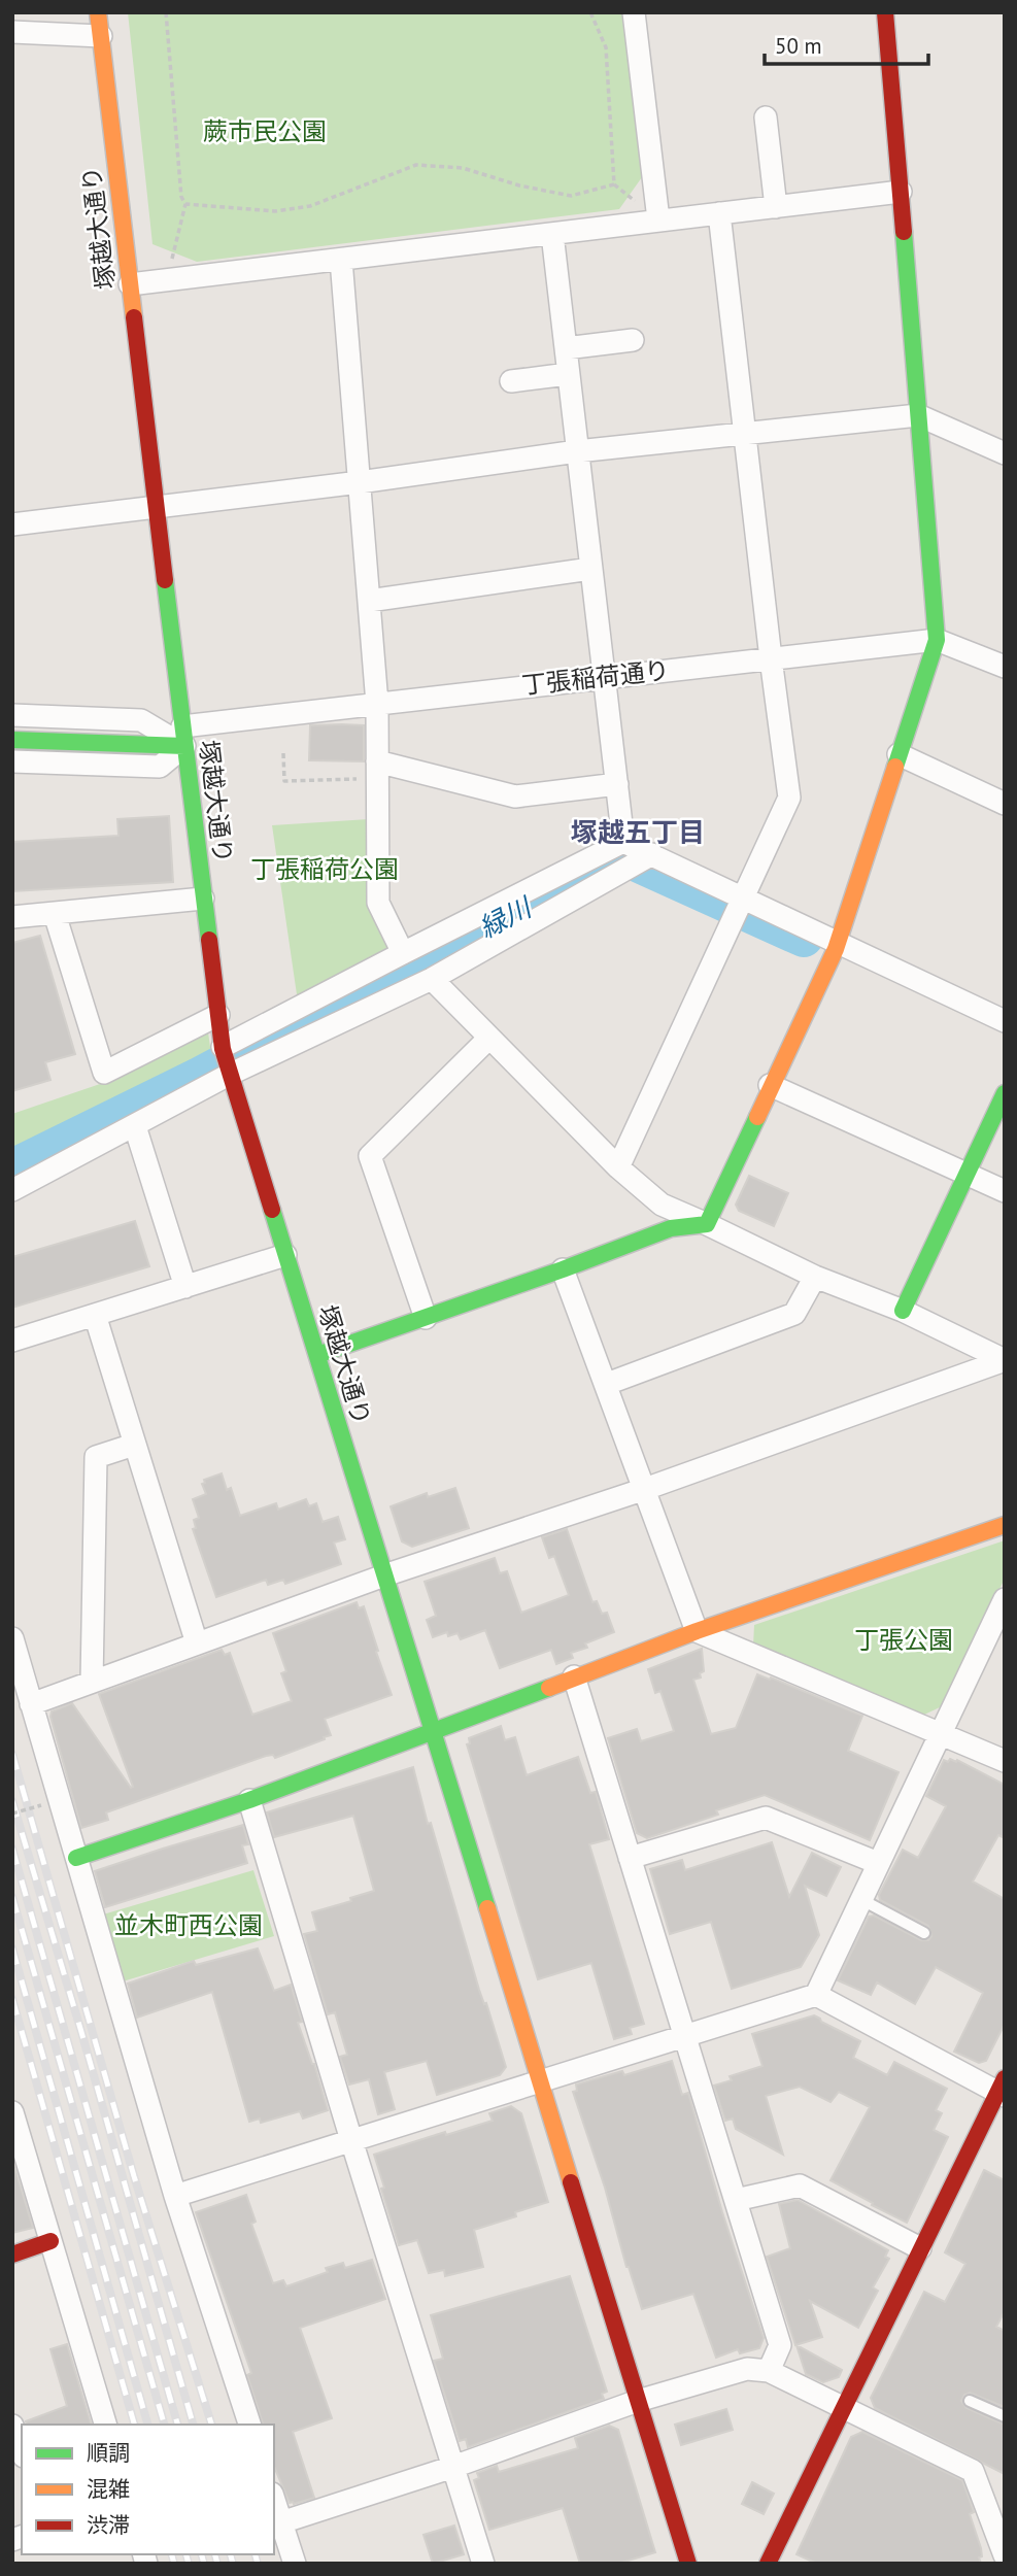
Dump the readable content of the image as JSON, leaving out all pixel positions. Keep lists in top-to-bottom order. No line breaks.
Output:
{"streets":{"street":["塚越大通り","丁張稲荷通り"]},"crossings":[["塚越大通り","丁張稲荷通り"]],"districts":["塚越五丁目"],"water":["緑川"],"parks":["蕨市民公園","丁張稲荷公園","丁張公園","並木町西公園"],"legend":["順調","混雑","渋滞"],"scale_bar":"50 m"}
